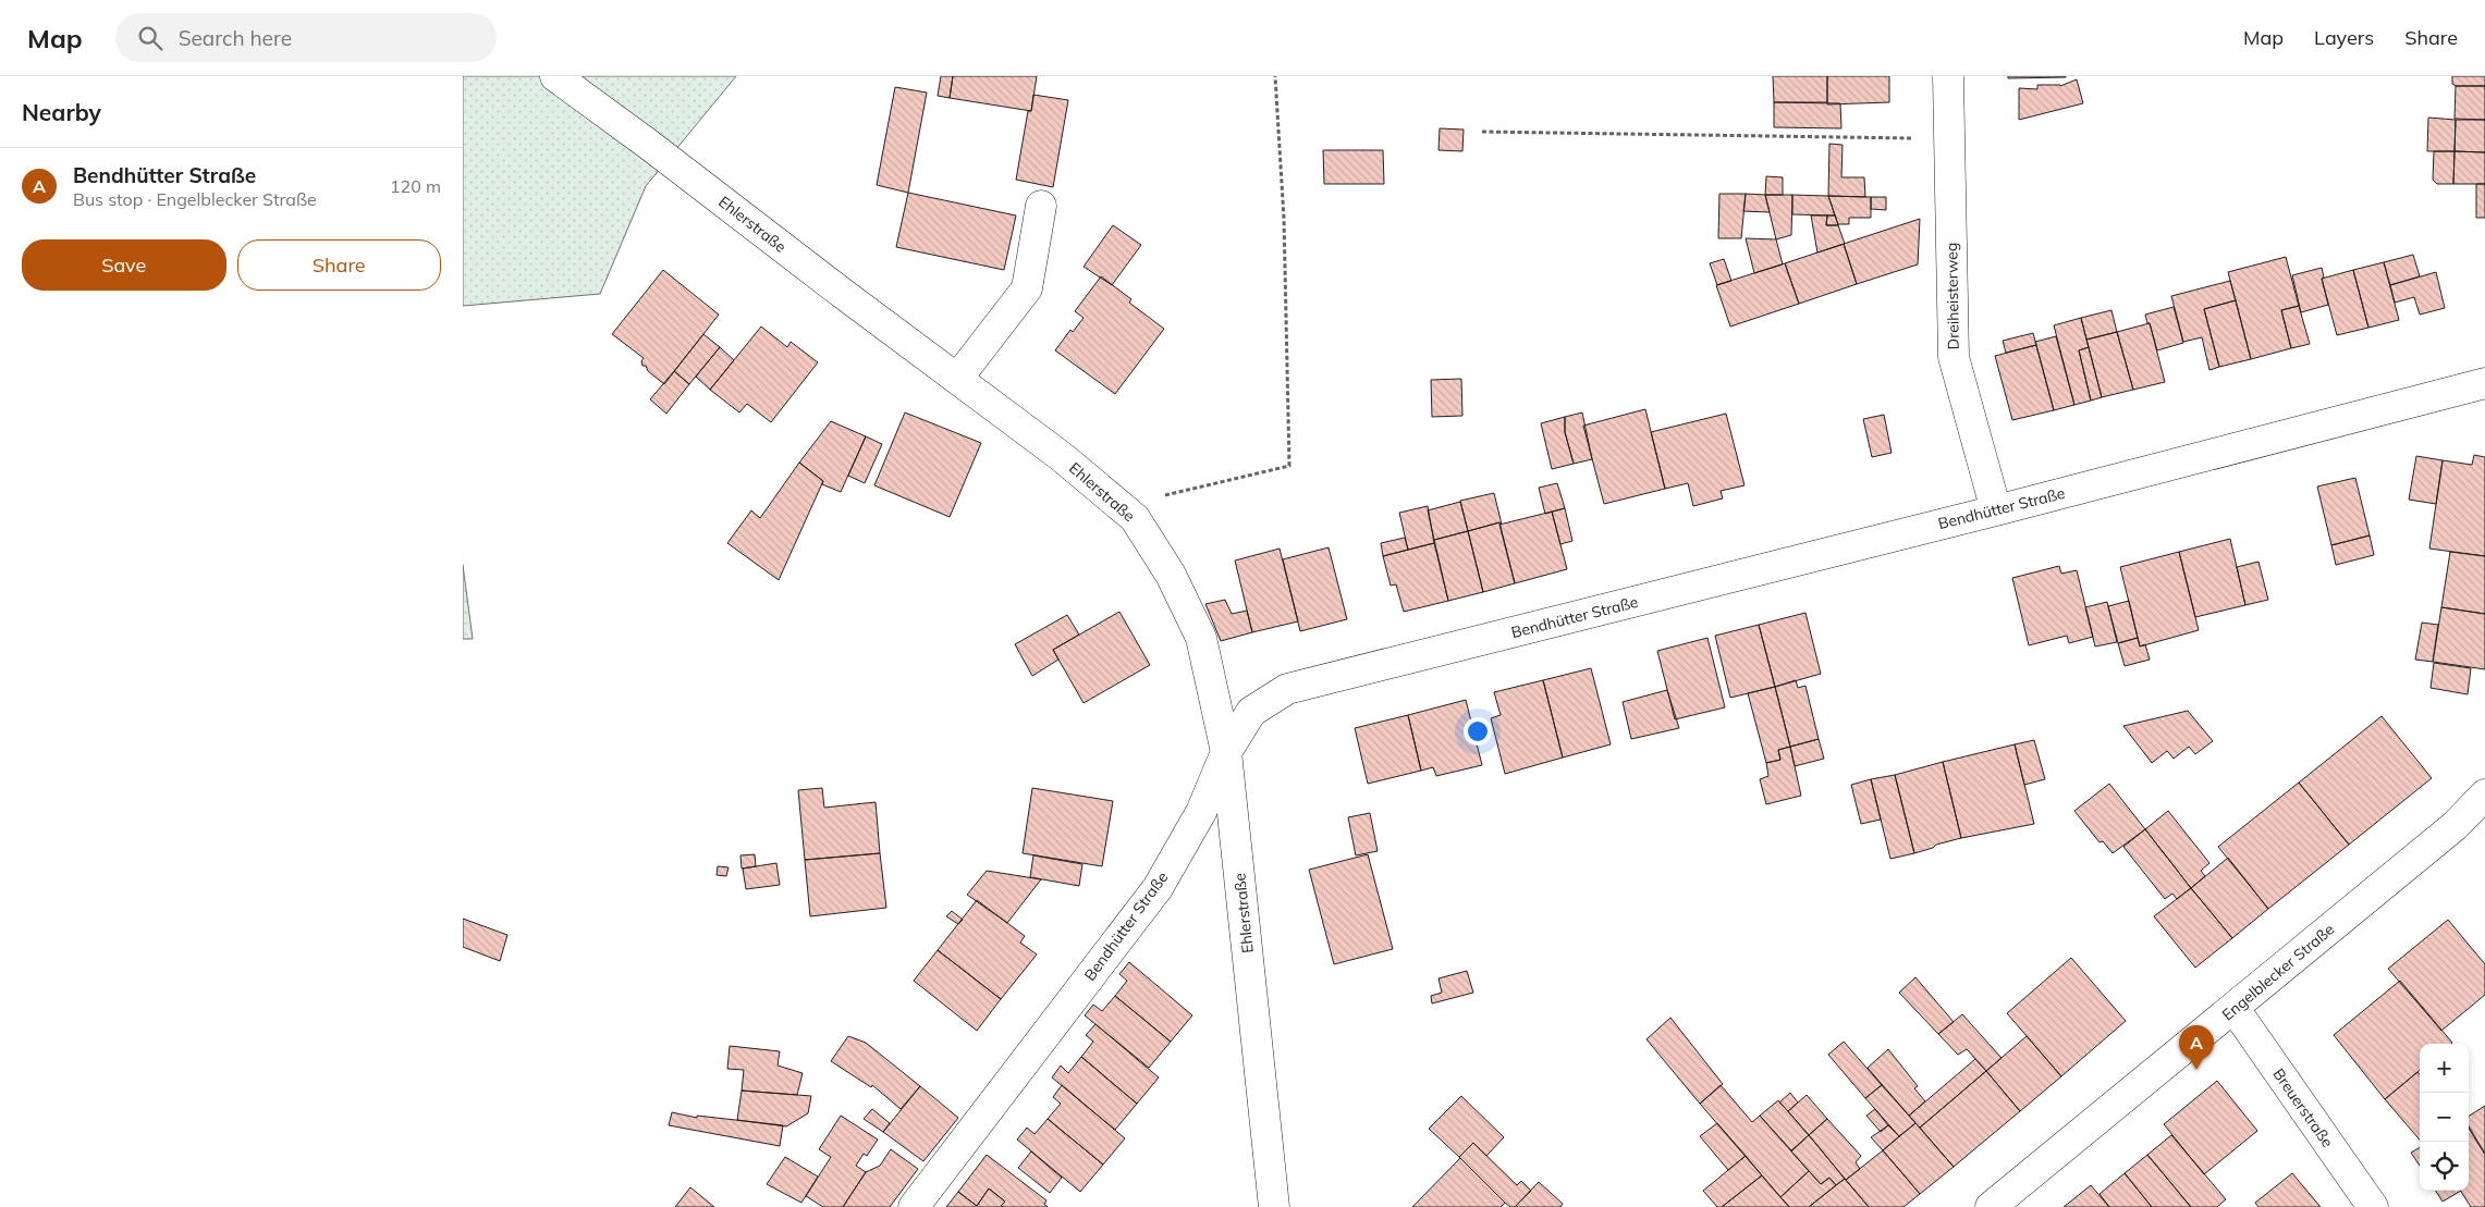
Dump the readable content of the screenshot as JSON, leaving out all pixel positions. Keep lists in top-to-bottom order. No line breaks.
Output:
{"streets":{"street":["Ehlerstraße","Dreiheisterweg","Bendhütter Straße","Engelblecker Straße","Breuerstraße"]},"crossings":[["Ehlerstraße","Bendhütter Straße"],["Dreiheisterweg","Bendhütter Straße"],["Engelblecker Straße","Breuerstraße"]],"page":{"header":"Map","search":"Search here","nav":["Map","Layers","Share"],"heading":"Nearby","list":[{"mark":"A","name":"Bendhütter Straße","note":"Bus stop · Engelblecker Straße","value":"120 m"}],"buttons":["Save","Share"],"pins":"A","map_buttons":["+","−"]}}
